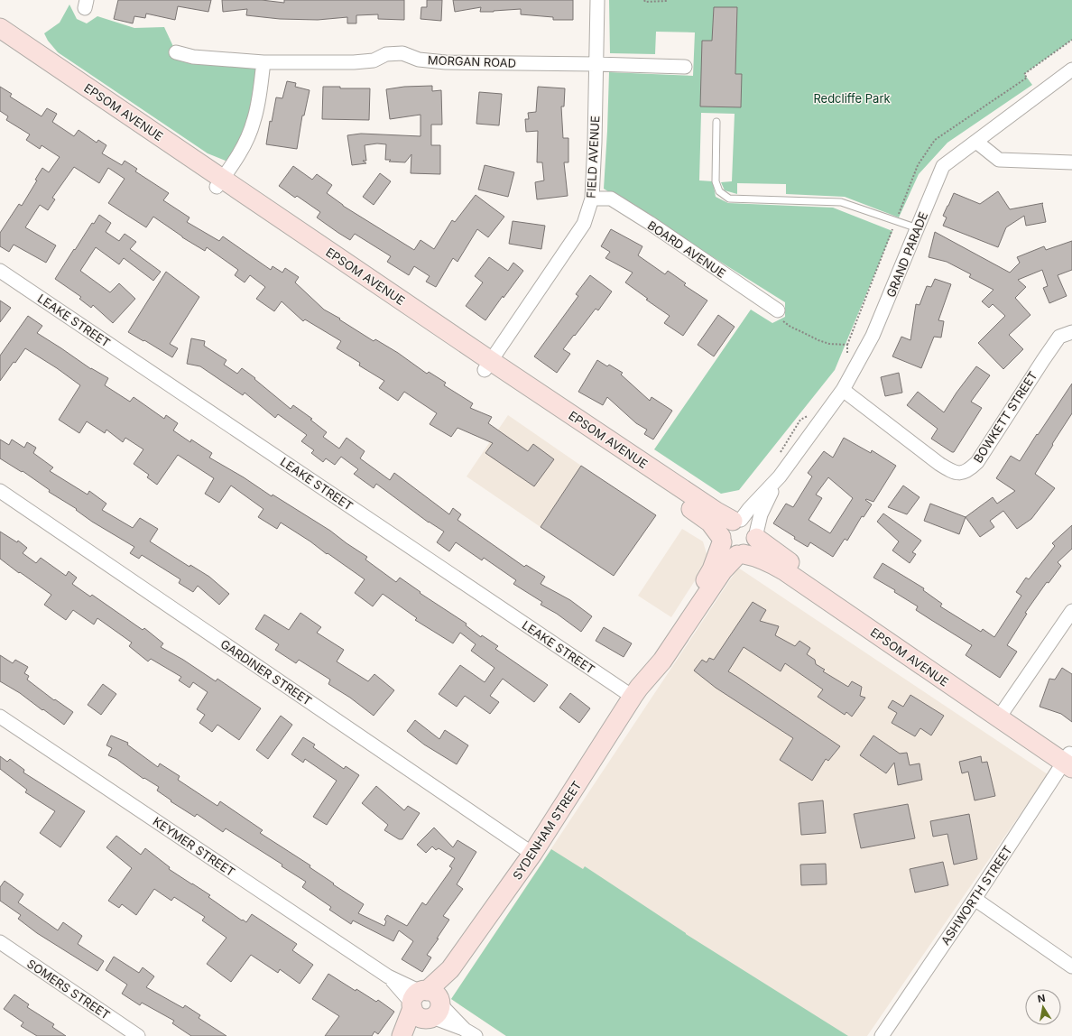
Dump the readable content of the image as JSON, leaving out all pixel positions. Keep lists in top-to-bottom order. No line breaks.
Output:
{"streets":{"street":["MORGAN ROAD","EPSOM AVENUE","FIELD AVENUE","BOARD AVENUE","GRAND PARADE","LEAKE STREET","BOWKETT STREET","GARDINER STREET","SYDENHAM STREET","KEYMER STREET","ASHWORTH STREET","SOMERS STREET"]},"crossings":[["MORGAN ROAD","FIELD AVENUE"],["EPSOM AVENUE","FIELD AVENUE"],["EPSOM AVENUE","GRAND PARADE"],["EPSOM AVENUE","SYDENHAM STREET"],["EPSOM AVENUE","ASHWORTH STREET"],["FIELD AVENUE","BOARD AVENUE"],["GRAND PARADE","BOWKETT STREET"],["GRAND PARADE","SYDENHAM STREET"],["LEAKE STREET","SYDENHAM STREET"],["GARDINER STREET","SYDENHAM STREET"],["SYDENHAM STREET","KEYMER STREET"]],"parks":["Redcliffe Park"],"north":"top"}
